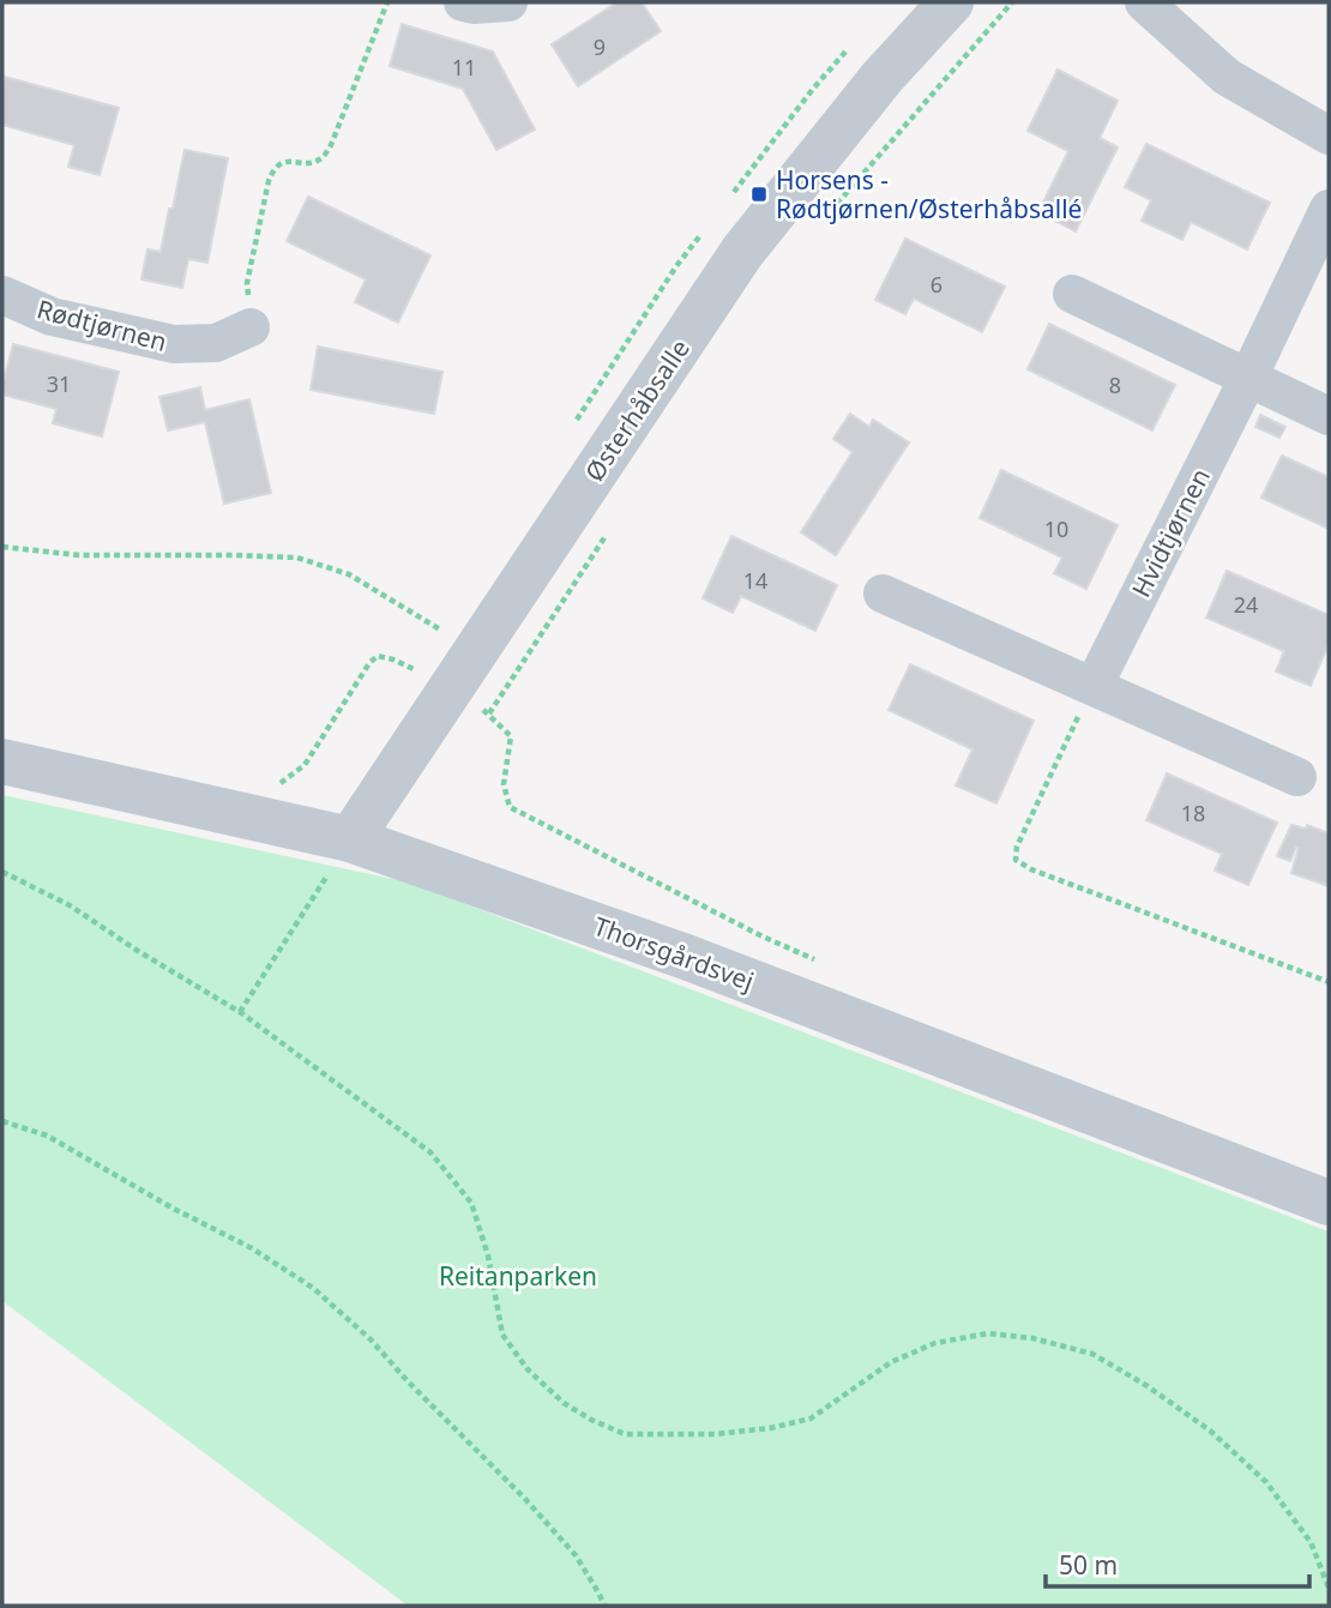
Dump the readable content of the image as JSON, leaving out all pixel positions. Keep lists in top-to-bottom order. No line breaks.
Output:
{"streets":{"street":["Rødtjørnen","Østerhåbsalle","Hvidtjørnen","Thorsgårdsvej"]},"crossings":[["Østerhåbsalle","Thorsgårdsvej"]],"parks":["Reitanparken"],"places":{"transit":["Horsens - Rødtjørnen/Østerhåbsallé"]},"house_numbers":["9","11","6","31","8","10","14","24","18"],"scale_bar":"50 m"}
